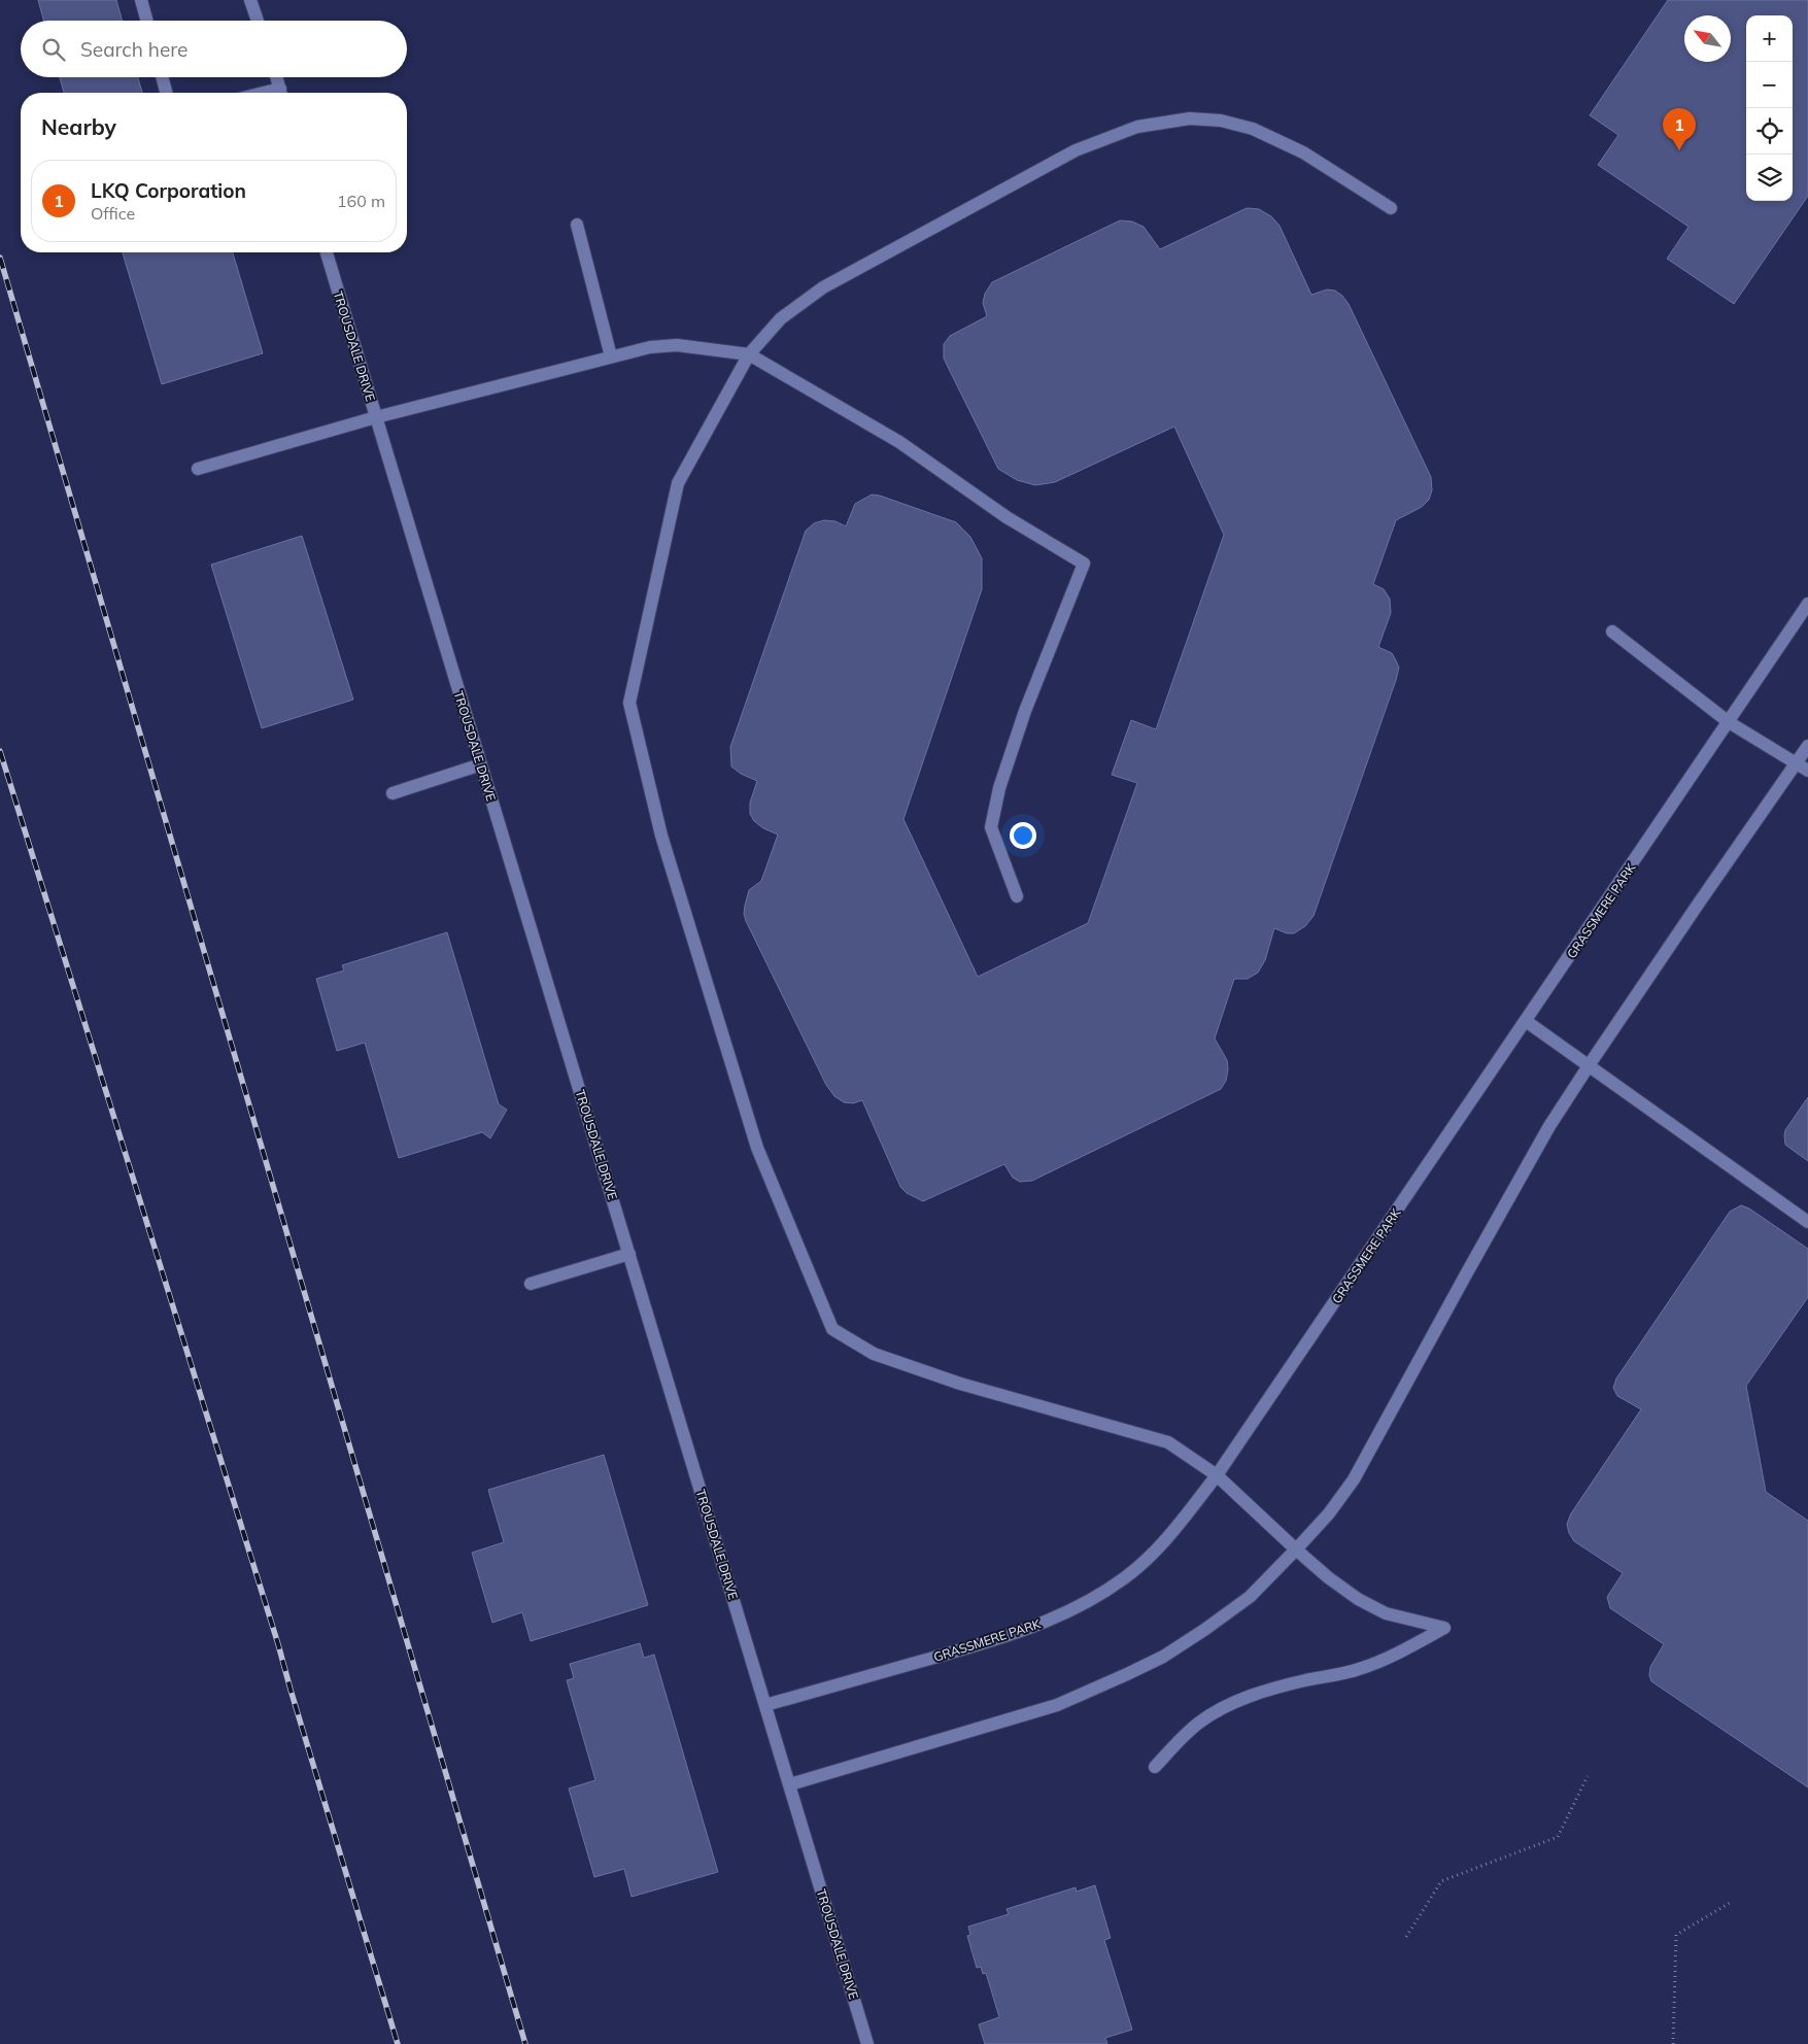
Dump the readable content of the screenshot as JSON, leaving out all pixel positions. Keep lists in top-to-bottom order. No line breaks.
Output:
{"streets":{"street":["TROUSDALE DRIVE","GRASSMERE PARK"]},"crossings":[["TROUSDALE DRIVE","GRASSMERE PARK"]],"north":"top left","page":{"map_buttons":["+","−"],"search":"Search here","heading":"Nearby","pins":"1","list":[{"mark":"1","name":"LKQ Corporation","note":"Office","value":"160 m"}]}}
